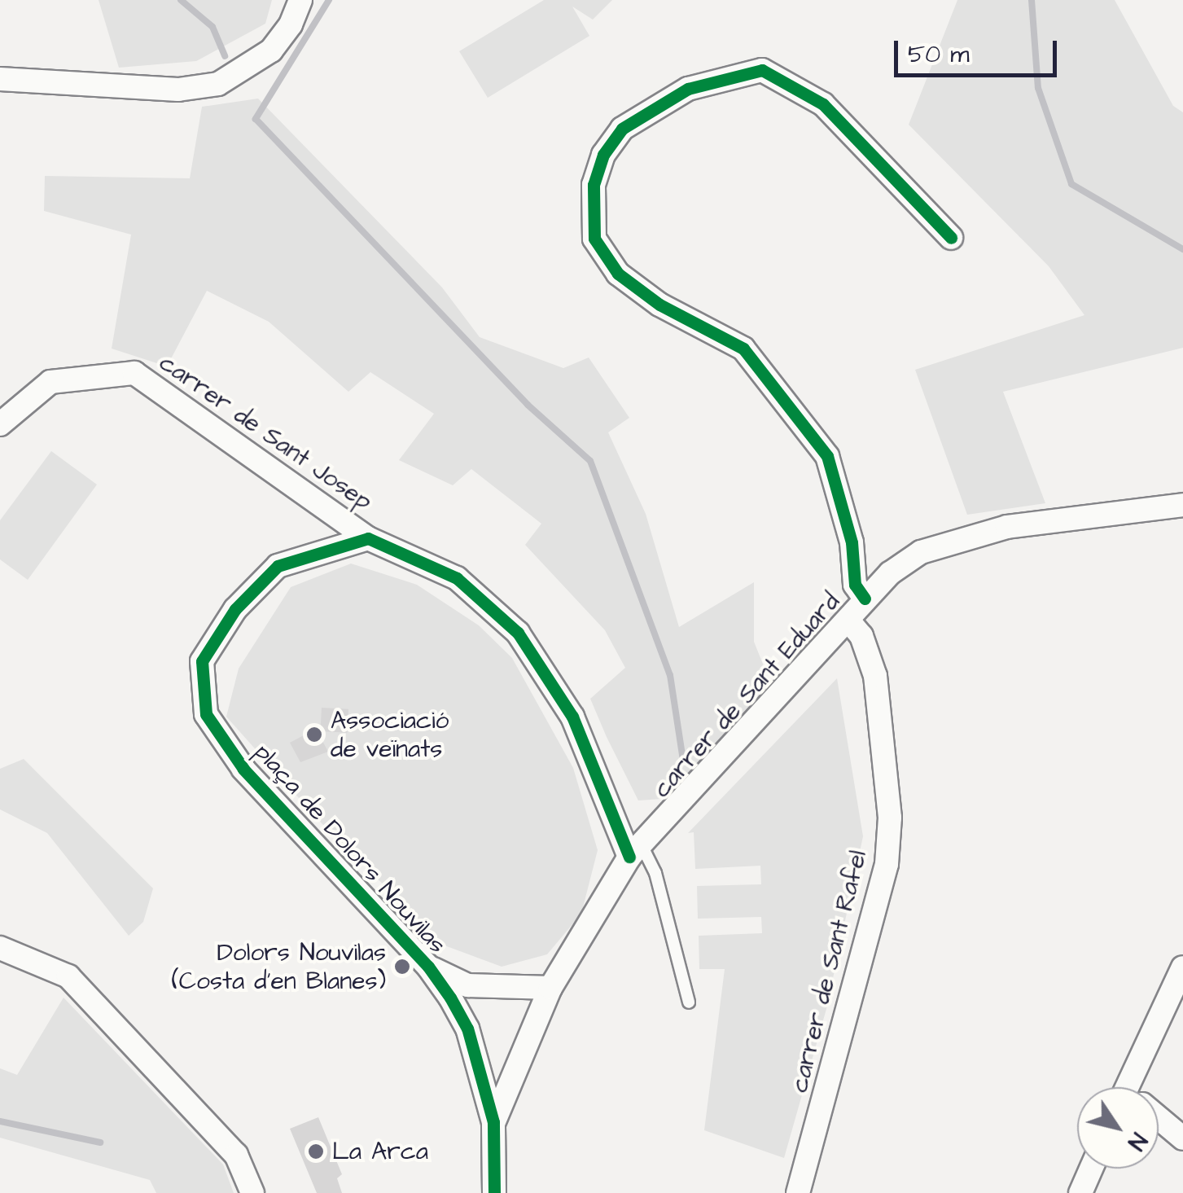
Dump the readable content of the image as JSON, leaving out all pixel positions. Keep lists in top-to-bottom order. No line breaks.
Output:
{"streets":{"street":["carrer de Sant Josep","carrer de Sant Eduard","plaça de Dolors Nouvilas","carrer de Sant Rafel"]},"crossings":[["carrer de Sant Josep","plaça de Dolors Nouvilas"],["carrer de Sant Eduard","carrer de Sant Rafel"]],"places":["Associació de veïnats","Dolors Nouvilas (Costa d'en Blanes)","La Arca"],"scale_bar":"50 m","north":"bottom right"}
